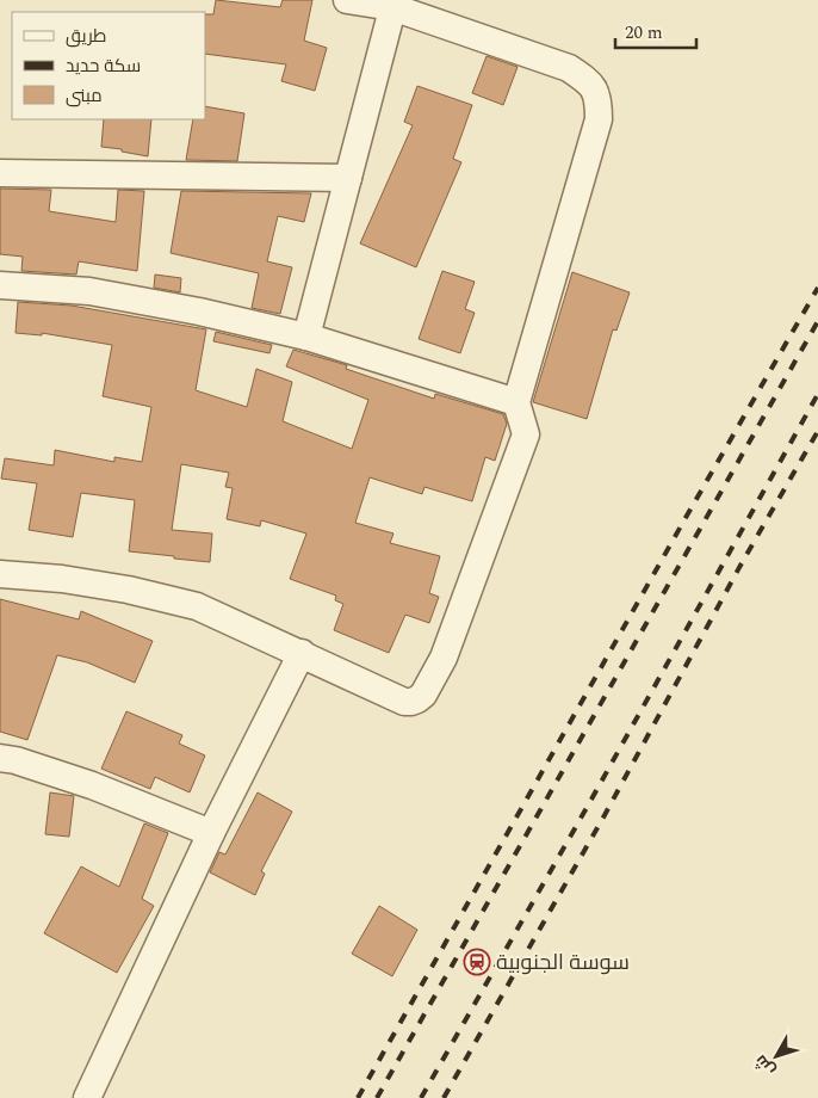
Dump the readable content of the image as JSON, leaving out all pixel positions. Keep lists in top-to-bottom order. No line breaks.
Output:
{"places":{"station":["سوسة الجنوبية"]},"legend":["طريق","سكة حديد","مبنى"],"scale_bar":"20 m","north":"bottom left"}
